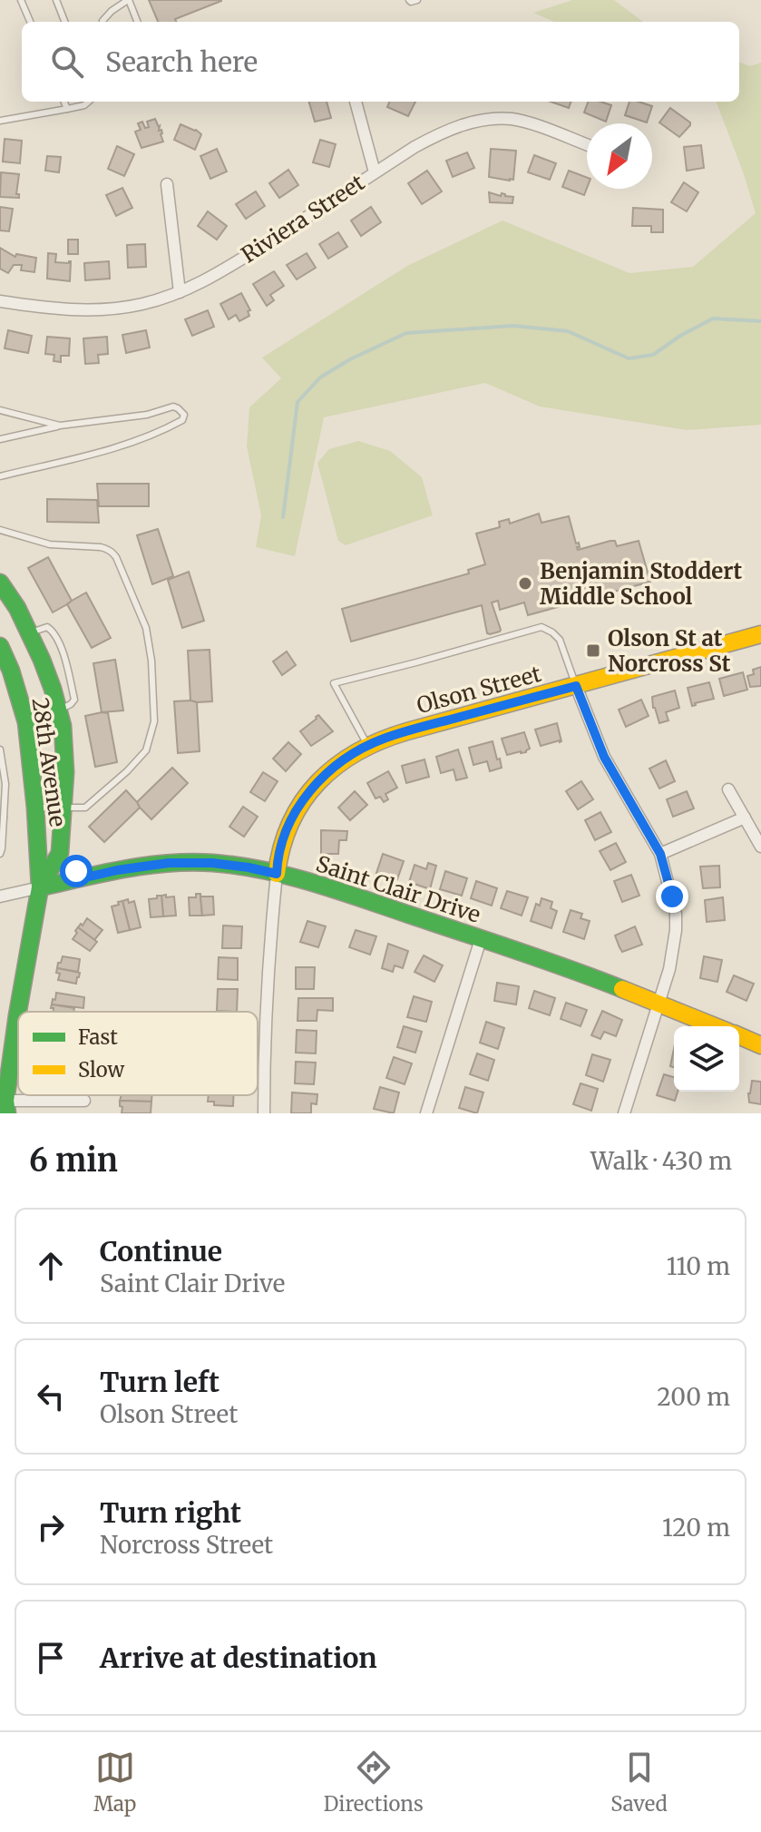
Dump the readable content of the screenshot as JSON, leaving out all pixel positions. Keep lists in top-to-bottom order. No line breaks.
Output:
{"streets":{"street":["Riviera Street","Olson Street","28th Avenue","Saint Clair Drive"]},"crossings":[["Olson Street","Saint Clair Drive"],["28th Avenue","Saint Clair Drive"]],"places":{"other":["Benjamin Stoddert Middle School"],"transit":["Olson St at Norcross St"]},"legend":["Fast","Slow"],"north":"bottom left","page":{"search":"Search here","heading":["6 min","Walk · 430 m"],"list":[["Continue","Saint Clair Drive","110 m"],["Turn left","Olson Street","200 m"],["Turn right","Norcross Street","120 m"],"Arrive at destination"],"nav":["Map","Directions","Saved"]}}
